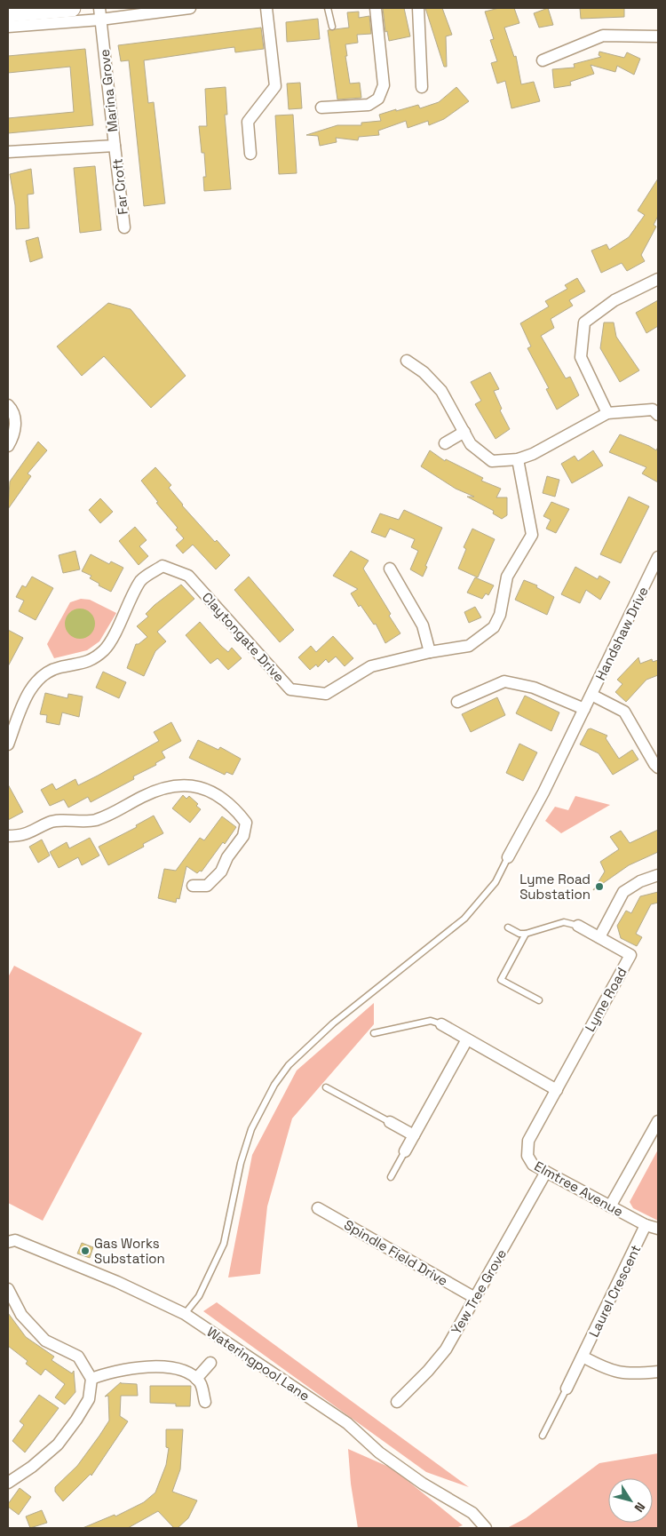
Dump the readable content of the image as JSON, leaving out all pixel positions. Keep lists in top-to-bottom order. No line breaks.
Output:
{"streets":{"street":["Marina Grove","Far Croft","Handshaw Drive","Claytongate Drive","Lyme Road","Elmtree Avenue","Spindle Field Drive","Laurel Crescent","Yew Tree Grove","Wateringpool Lane"]},"crossings":[["Marina Grove","Far Croft"],["Lyme Road","Elmtree Avenue"],["Elmtree Avenue","Laurel Crescent"],["Elmtree Avenue","Yew Tree Grove"],["Spindle Field Drive","Yew Tree Grove"]],"places":["Lyme Road Substation","Gas Works Substation"],"north":"bottom right"}
